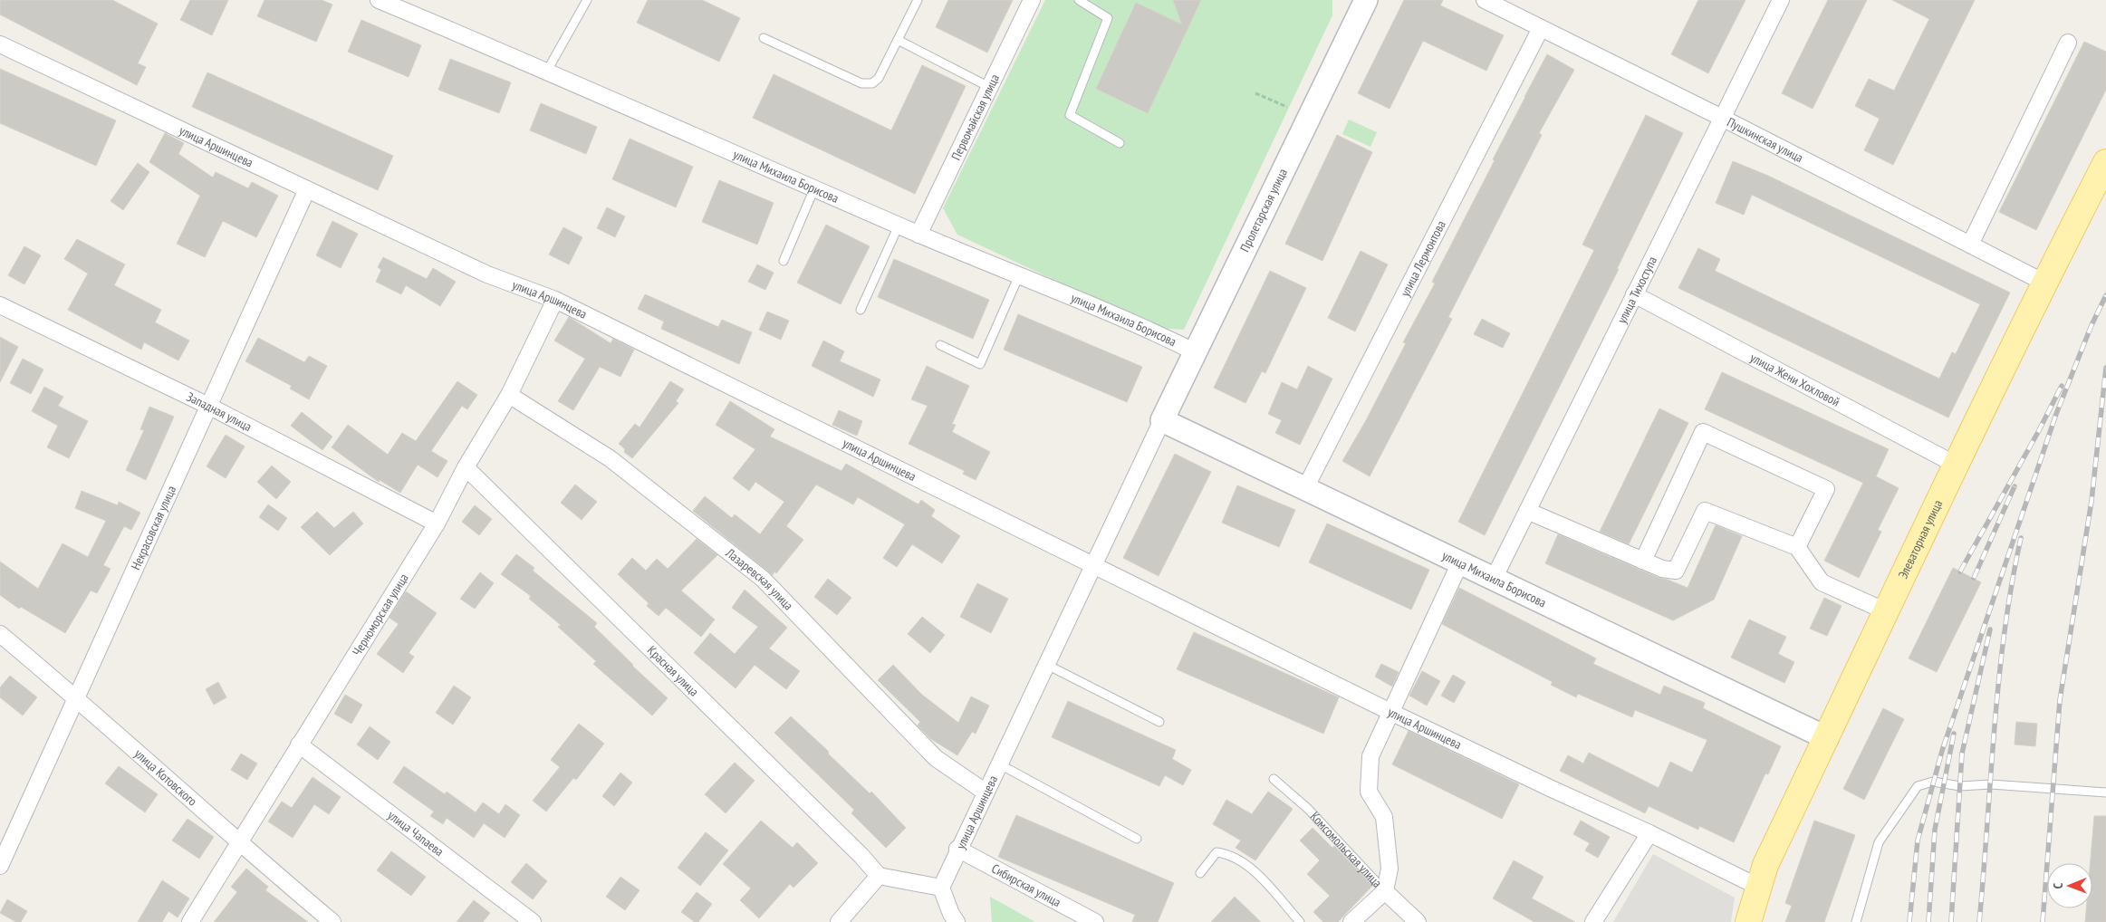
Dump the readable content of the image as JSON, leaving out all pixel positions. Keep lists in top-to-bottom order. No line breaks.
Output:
{"streets":{"main road":["Элеваторная улица"],"street":["Первомайская улица","Пушкинская улица","улица Аршинцева","улица Михаила Борисова","Пролетарская улица","улица Лермонтова","улица Тихоступа","улица Жени Хохловой","Западная улица","Некрасовская улица","Лазаревская улица","Черноморская улица","Красная улица","улица Котовского","улица Чапаева","Комсомольская улица","Сибирская улица"]},"crossings":[["Первомайская улица","улица Михаила Борисова"],["Пушкинская улица","улица Лермонтова"],["Пушкинская улица","улица Тихоступа"],["Пушкинская улица","Элеваторная улица"],["улица Аршинцева","улица Михаила Борисова"],["улица Аршинцева","Пролетарская улица"],["улица Аршинцева","Некрасовская улица"],["улица Аршинцева","Элеваторная улица"],["улица Аршинцева","Лазаревская улица"],["улица Аршинцева","Черноморская улица"],["улица Аршинцева","Сибирская улица"],["улица Михаила Борисова","Пролетарская улица"],["улица Михаила Борисова","улица Лермонтова"],["улица Михаила Борисова","улица Тихоступа"],["улица Михаила Борисова","Элеваторная улица"],["улица Тихоступа","улица Жени Хохловой"],["улица Жени Хохловой","Элеваторная улица"],["Западная улица","Некрасовская улица"],["Западная улица","Черноморская улица"],["Некрасовская улица","улица Котовского"],["Лазаревская улица","Черноморская улица"],["Черноморская улица","Красная улица"],["Черноморская улица","улица Котовского"],["Черноморская улица","улица Чапаева"]],"north":"left"}
